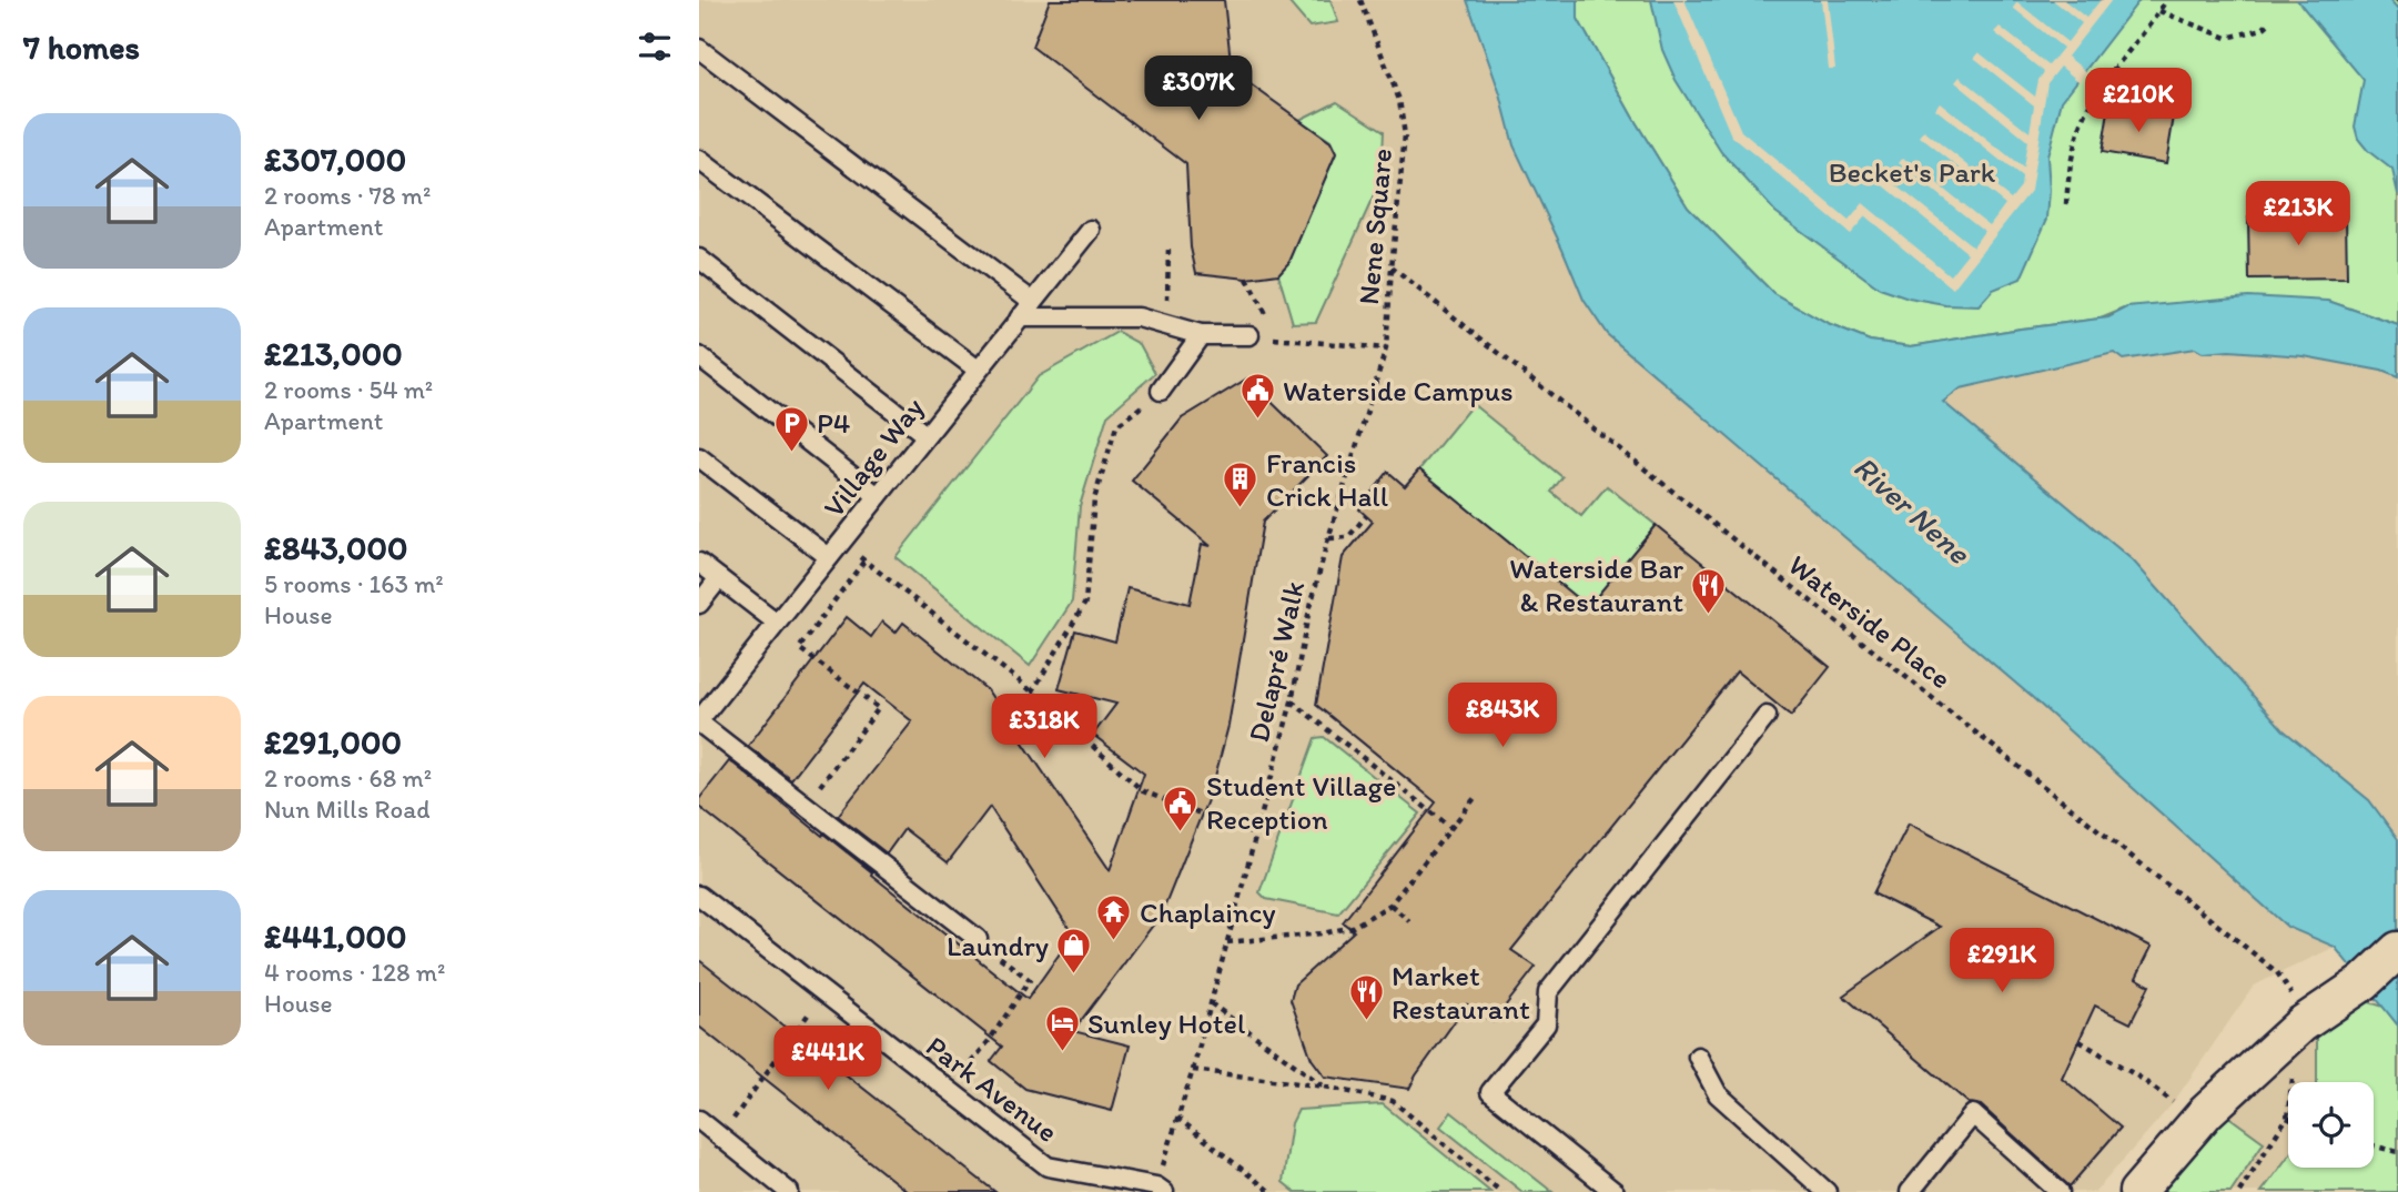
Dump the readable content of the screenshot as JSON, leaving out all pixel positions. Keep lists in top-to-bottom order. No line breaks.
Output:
{"streets":{"lane":["Village Way","Park Avenue"],"path":["Nene Square","Waterside Place","Delapré Walk"]},"crossings":[["Nene Square","Waterside Place"],["Nene Square","Delapré Walk"],["Delapré Walk","Park Avenue"]],"water":["River Nene"],"parks":["Becket's Park"],"places":{"public building":["Waterside Campus","Student Village Reception"],"parking":["P4"],"building":["Francis Crick Hall"],"restaurant":["Waterside Bar & Restaurant","Market Restaurant"],"temple":["Chaplaincy"],"shop":["Laundry"],"hotel":["Sunley Hotel"]},"page":{"heading":"7 homes","price":["£307K","£210K","£213K","£843K","£318K","£291K","£441K"],"list":[{"name":"£307,000","note":"2 rooms · 78 m² · Apartment"},{"name":"£213,000","note":"2 rooms · 54 m² · Apartment"},{"name":"£843,000","note":"5 rooms · 163 m² · House"},{"name":"£291,000","note":"2 rooms · 68 m² · Nun Mills Road"},{"name":"£441,000","note":"4 rooms · 128 m² · House"}]}}
